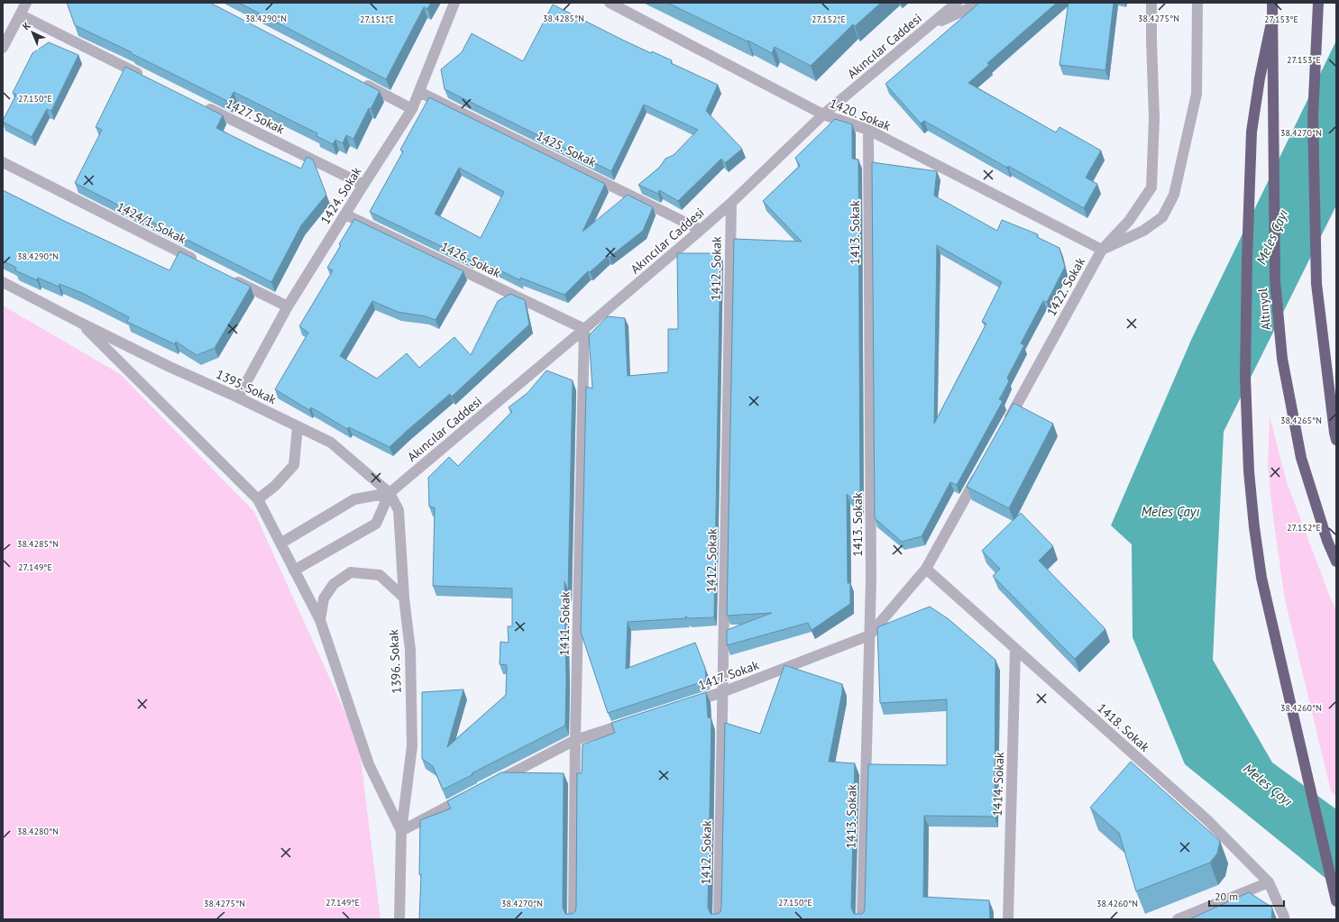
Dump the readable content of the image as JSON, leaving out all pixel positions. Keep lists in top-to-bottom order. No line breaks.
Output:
{"streets":{"highway":["Altınyol"],"street":["Akıncılar Caddesi","1420. Sokak","1427. Sokak","1425. Sokak","1424. Sokak","1424/1. Sokak","1413. Sokak","1426. Sokak","1412. Sokak","1422. Sokak","1395. Sokak","1411. Sokak","1396. Sokak","1417. Sokak","1418. Sokak","1414. Sokak"]},"crossings":[["Akıncılar Caddesi","1420. Sokak"],["Akıncılar Caddesi","1425. Sokak"],["Akıncılar Caddesi","1426. Sokak"],["Akıncılar Caddesi","1412. Sokak"],["Akıncılar Caddesi","1395. Sokak"],["Akıncılar Caddesi","1411. Sokak"],["Akıncılar Caddesi","1396. Sokak"],["1420. Sokak","1413. Sokak"],["1420. Sokak","1422. Sokak"],["1427. Sokak","1424. Sokak"],["1425. Sokak","1424. Sokak"],["1424. Sokak","1426. Sokak"],["1424. Sokak","1395. Sokak"],["1413. Sokak","1417. Sokak"],["1426. Sokak","1411. Sokak"],["1412. Sokak","1417. Sokak"],["1395. Sokak","1396. Sokak"],["1417. Sokak","1418. Sokak"],["1418. Sokak","1414. Sokak"]],"water":["Meles Çayı"],"scale_bar":"20 m","north":"top left","coordinates":["38.4290°N","38.4285°N","38.4275°N","27.153°E","27.151°E","27.152°E","27.150°E","38.4270°N","38.4265°N","27.149°E","38.4260°N","38.4280°N"]}
